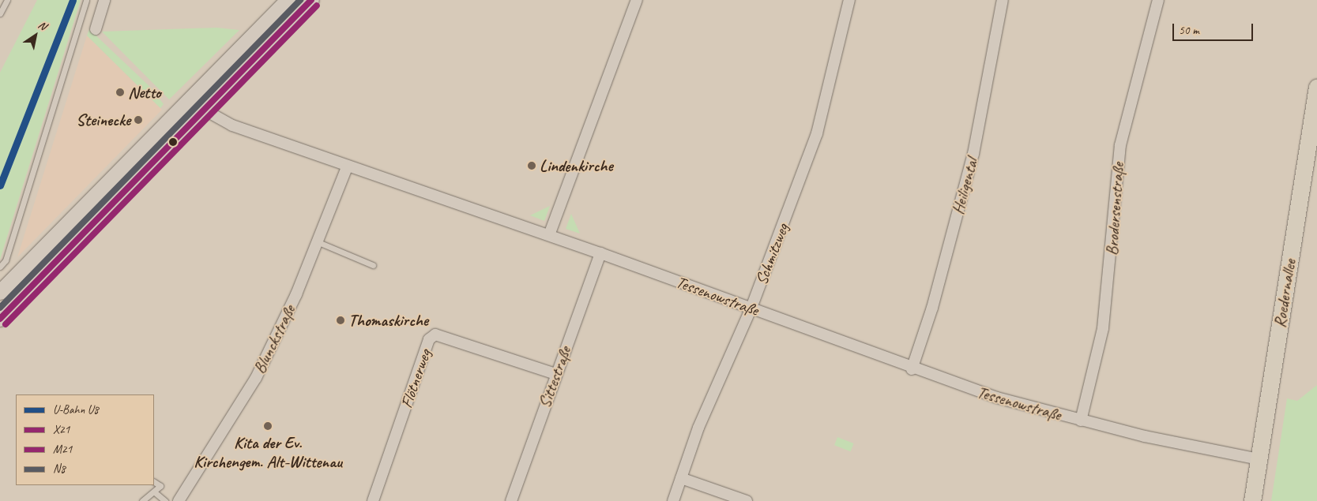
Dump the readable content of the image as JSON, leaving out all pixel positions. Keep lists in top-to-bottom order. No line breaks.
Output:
{"streets":{"main road":["Roedernallee"],"street":["Heiligental","Brodersenstraße","Schmitzweg","Tessenowstraße","Blunckstraße","Sittestraße","Flötnerweg"]},"crossings":[["Heiligental","Tessenowstraße"],["Brodersenstraße","Tessenowstraße"],["Schmitzweg","Tessenowstraße"],["Roedernallee","Tessenowstraße"],["Tessenowstraße","Blunckstraße"],["Tessenowstraße","Sittestraße"],["Sittestraße","Flötnerweg"]],"places":["Netto","Steinecke","Lindenkirche","Thomaskirche","Kita der Ev. Kirchengem. Alt-Wittenau"],"lines":["metro line U8","transit line X21","transit line N8","transit line M21"],"legend":["U-Bahn U8","X21","M21","N8"],"scale_bar":"50 m","north":"top right"}
